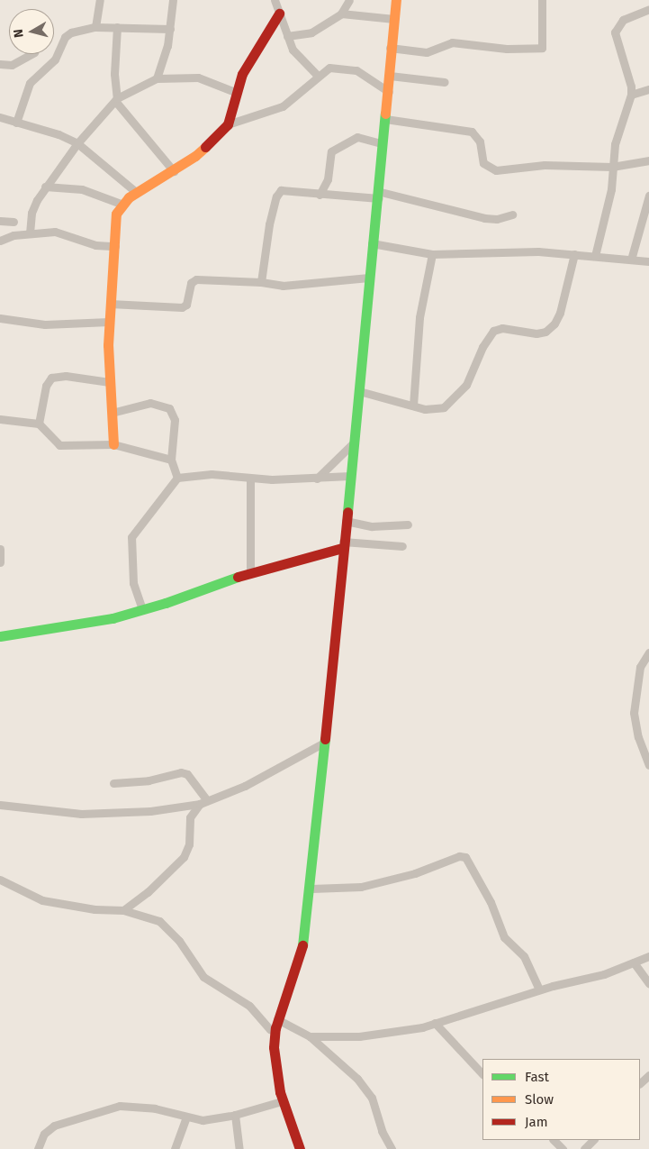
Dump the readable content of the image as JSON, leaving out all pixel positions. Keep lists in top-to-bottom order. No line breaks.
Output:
{"legend":["Fast","Slow","Jam"],"north":"left"}
